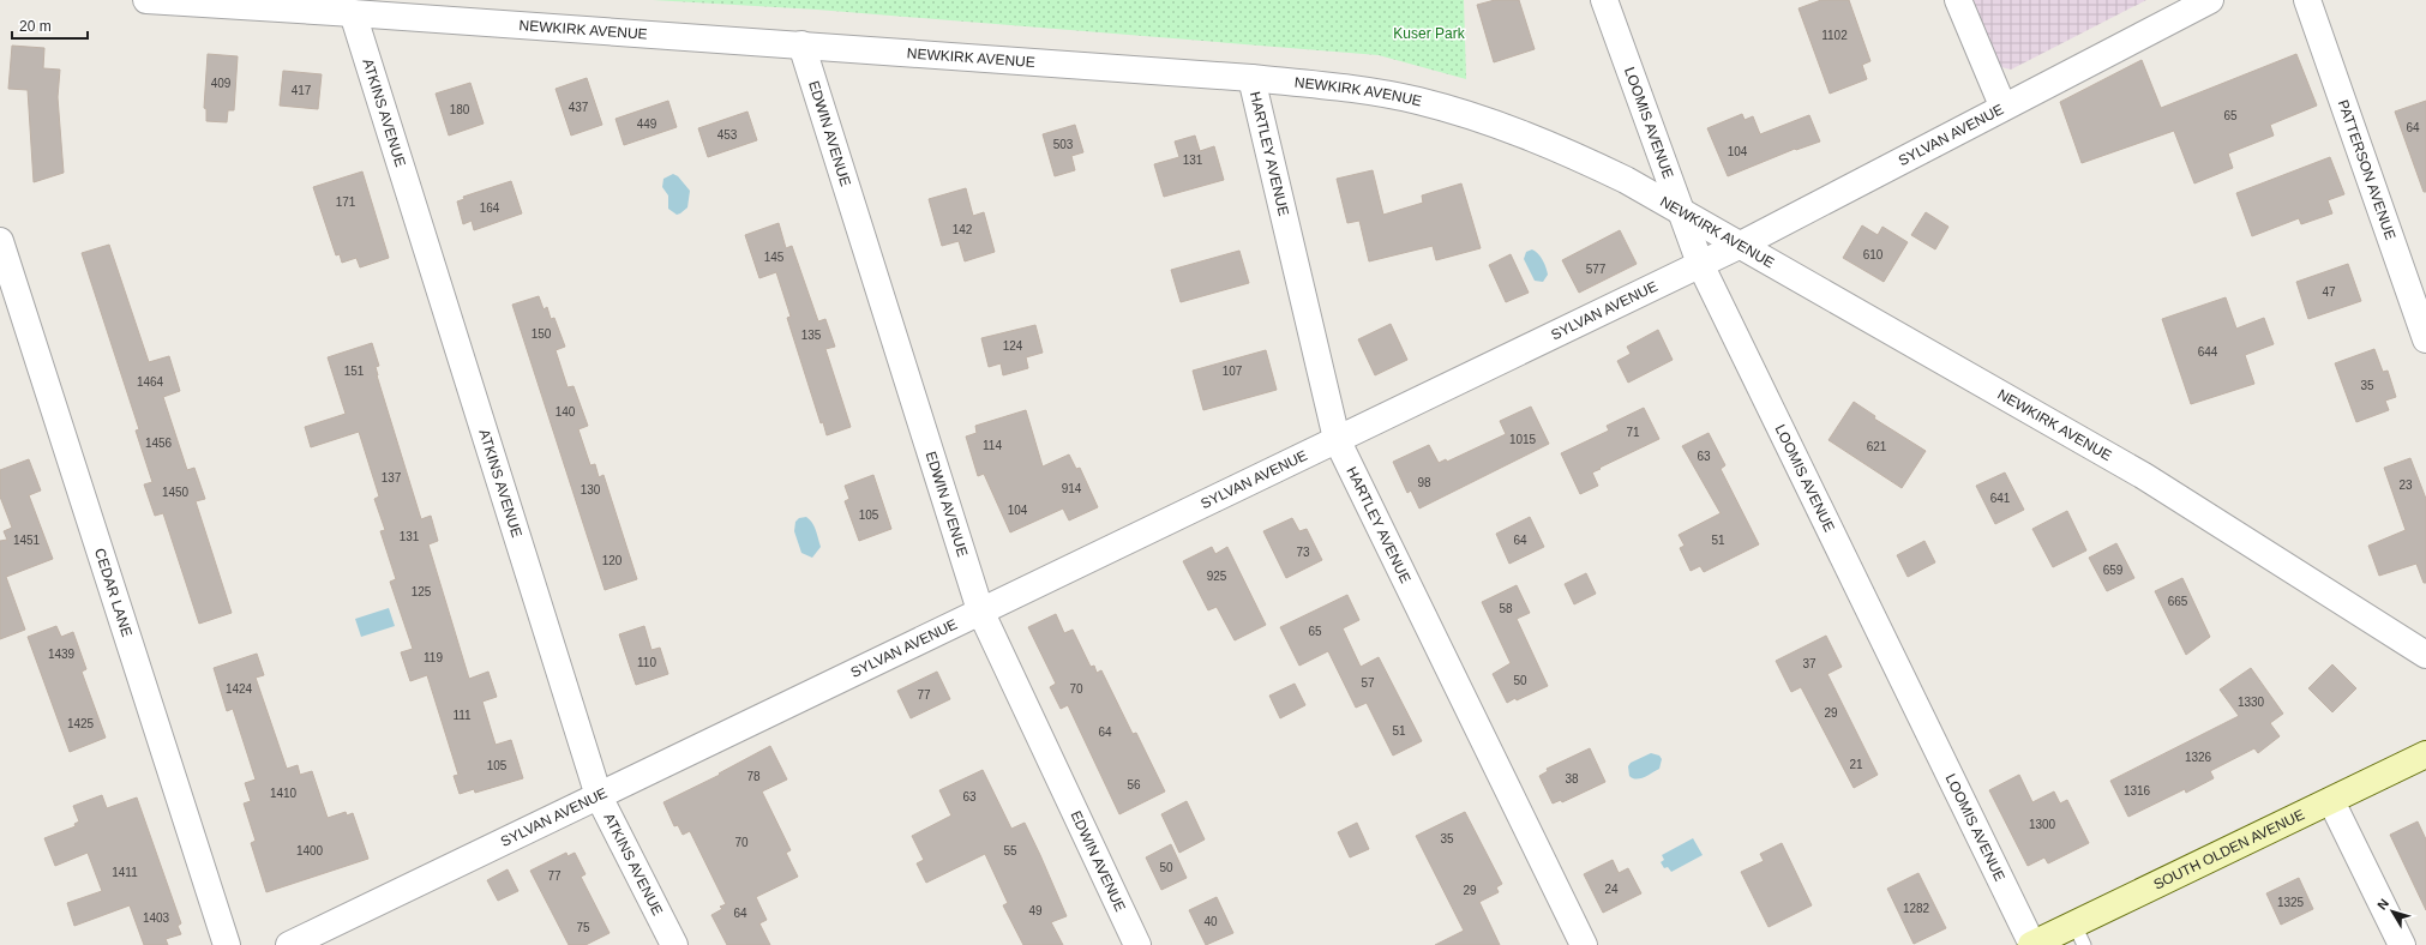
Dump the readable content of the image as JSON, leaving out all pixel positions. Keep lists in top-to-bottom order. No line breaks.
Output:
{"streets":{"main road":["SOUTH OLDEN AVENUE"],"street":["NEWKIRK AVENUE","ATKINS AVENUE","LOOMIS AVENUE","EDWIN AVENUE","SYLVAN AVENUE","HARTLEY AVENUE","PATTERSON AVENUE","CEDAR LANE"]},"crossings":[["NEWKIRK AVENUE","ATKINS AVENUE"],["NEWKIRK AVENUE","LOOMIS AVENUE"],["NEWKIRK AVENUE","EDWIN AVENUE"],["NEWKIRK AVENUE","SYLVAN AVENUE"],["NEWKIRK AVENUE","HARTLEY AVENUE"],["ATKINS AVENUE","SYLVAN AVENUE"],["LOOMIS AVENUE","SYLVAN AVENUE"],["LOOMIS AVENUE","SOUTH OLDEN AVENUE"],["EDWIN AVENUE","SYLVAN AVENUE"],["SYLVAN AVENUE","HARTLEY AVENUE"]],"parks":["Kuser Park"],"house_numbers":["1102","409","417","437","180","65","449","64","453","503","104","131","171","164","142","610","145","577","47","150","135","124","644","151","107","1464","35","140","71","1015","1456","114","621","63","137","98","23","914","130","1450","641","104","105","131","1451","64","51","73","120","659","925","125","665","58","65","1439","119","110","37","50","57","1424","70","77","1330","29","111","1425","51","64","1326","21","105","78","38","56","1316","1410","63","1300","35","70","1400","55","50","1411","77","24","29","1325","1282","49","64","1403","40","75"],"scale_bar":"20 m","north":"top left"}
